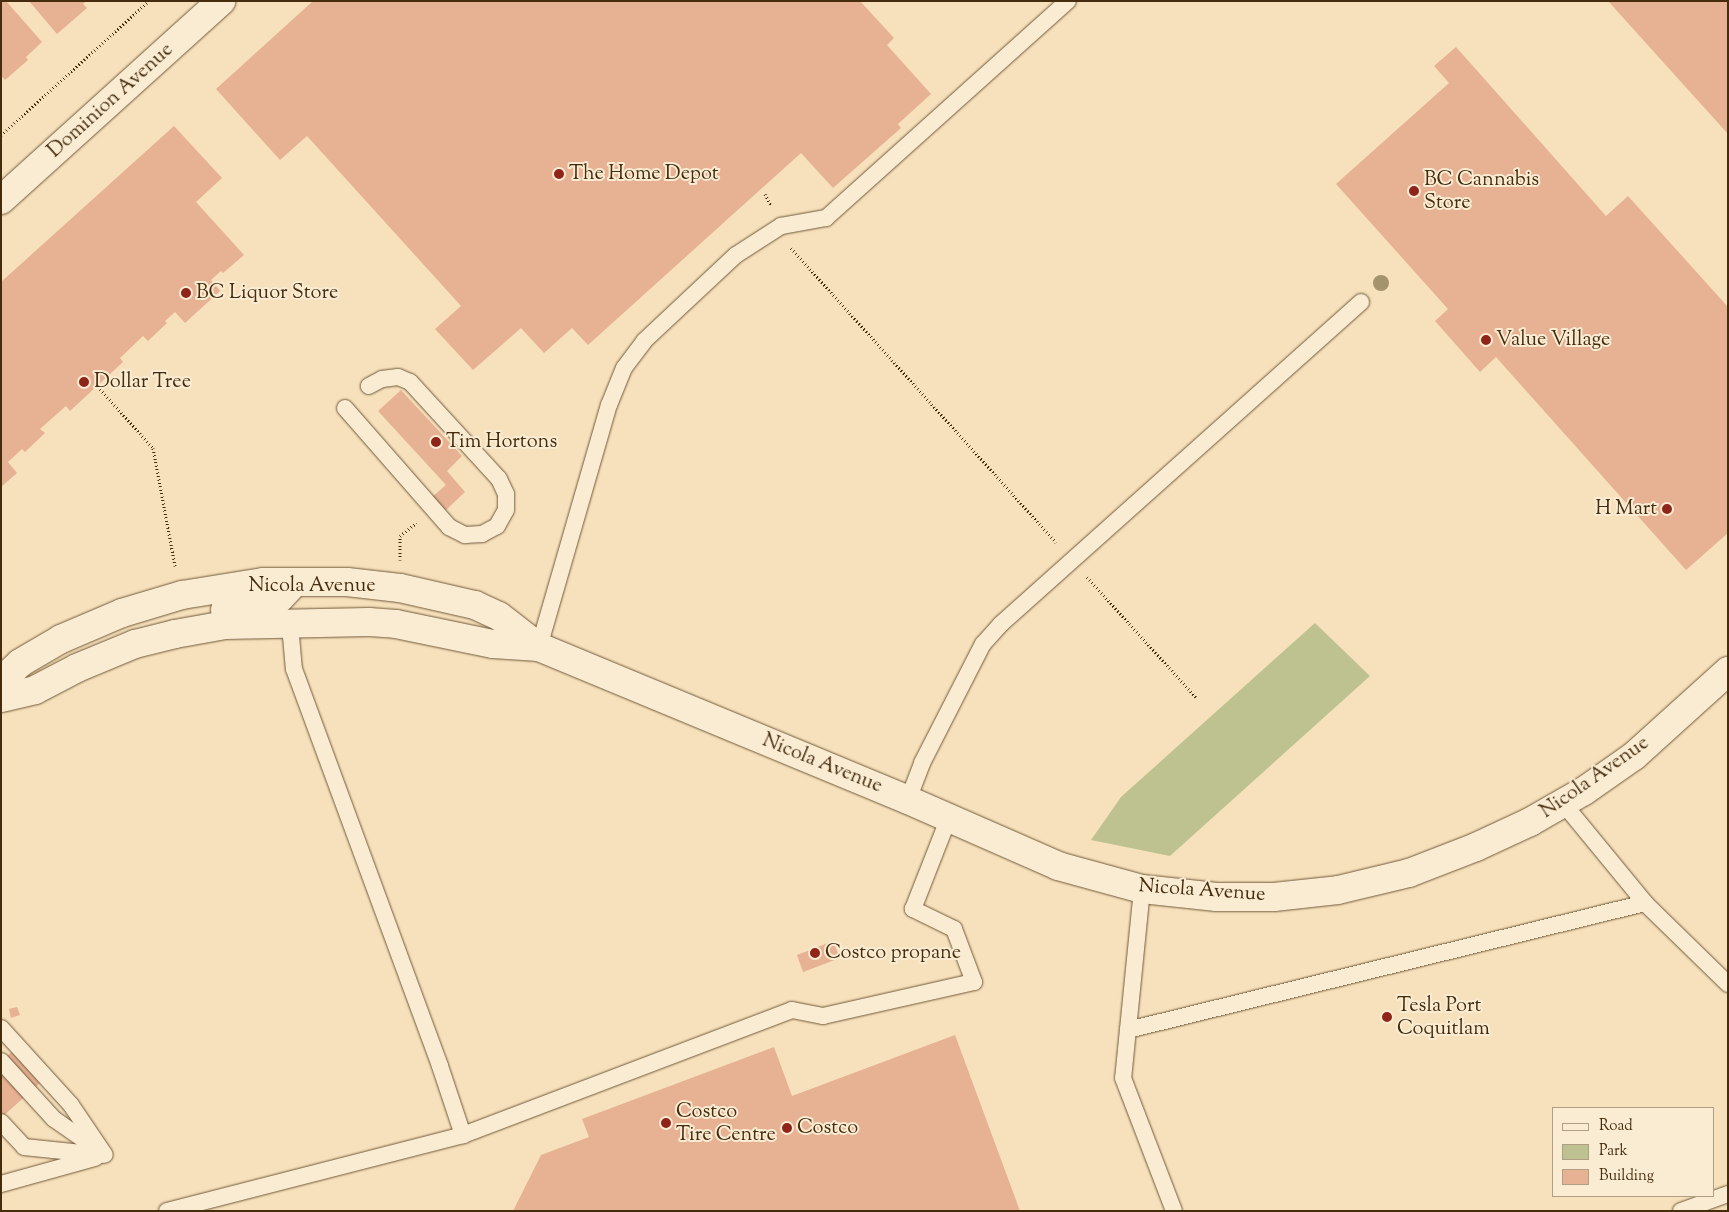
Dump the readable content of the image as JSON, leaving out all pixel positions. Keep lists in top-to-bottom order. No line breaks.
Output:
{"streets":{"street":["Dominion Avenue","Nicola Avenue"]},"places":["The Home Depot","BC Cannabis Store","BC Liquor Store","Value Village","Dollar Tree","Tim Hortons","H Mart","Costco propane","Tesla Port Coquitlam","Costco Tire Centre","Costco"],"legend":["Road","Park","Building"]}
